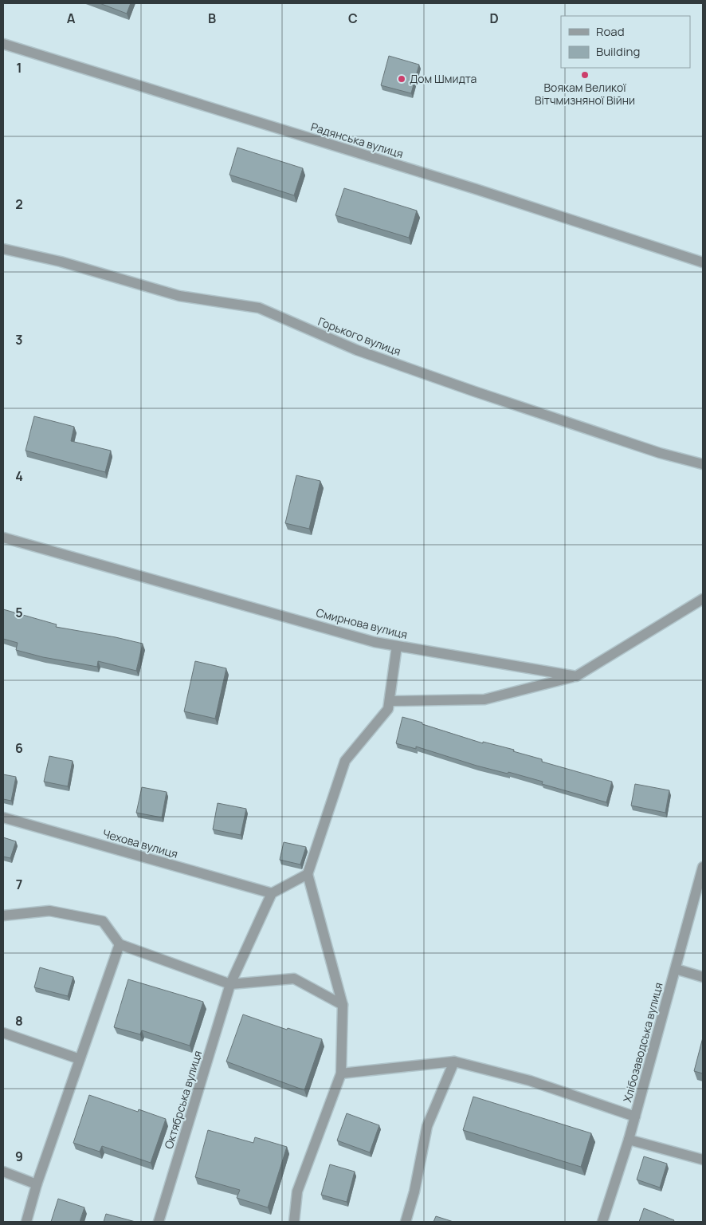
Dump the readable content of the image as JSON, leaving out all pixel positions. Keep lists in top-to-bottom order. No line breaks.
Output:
{"streets":{"street":["Радянська вулиця","Горького вулиця","Смирнова вулиця","Чехова вулиця","Хлібозаводська вулиця","Октябрська вулиця"]},"crossings":[["Чехова вулиця","Октябрська вулиця"]],"places":["Воякам Великої Вітчмизняної Війни","Дом Шмидта"],"legend":["Road","Building"],"grid":{"columns":["A","B","C","D"],"rows":["1","2","3","4","5","6","7","8","9"]}}
